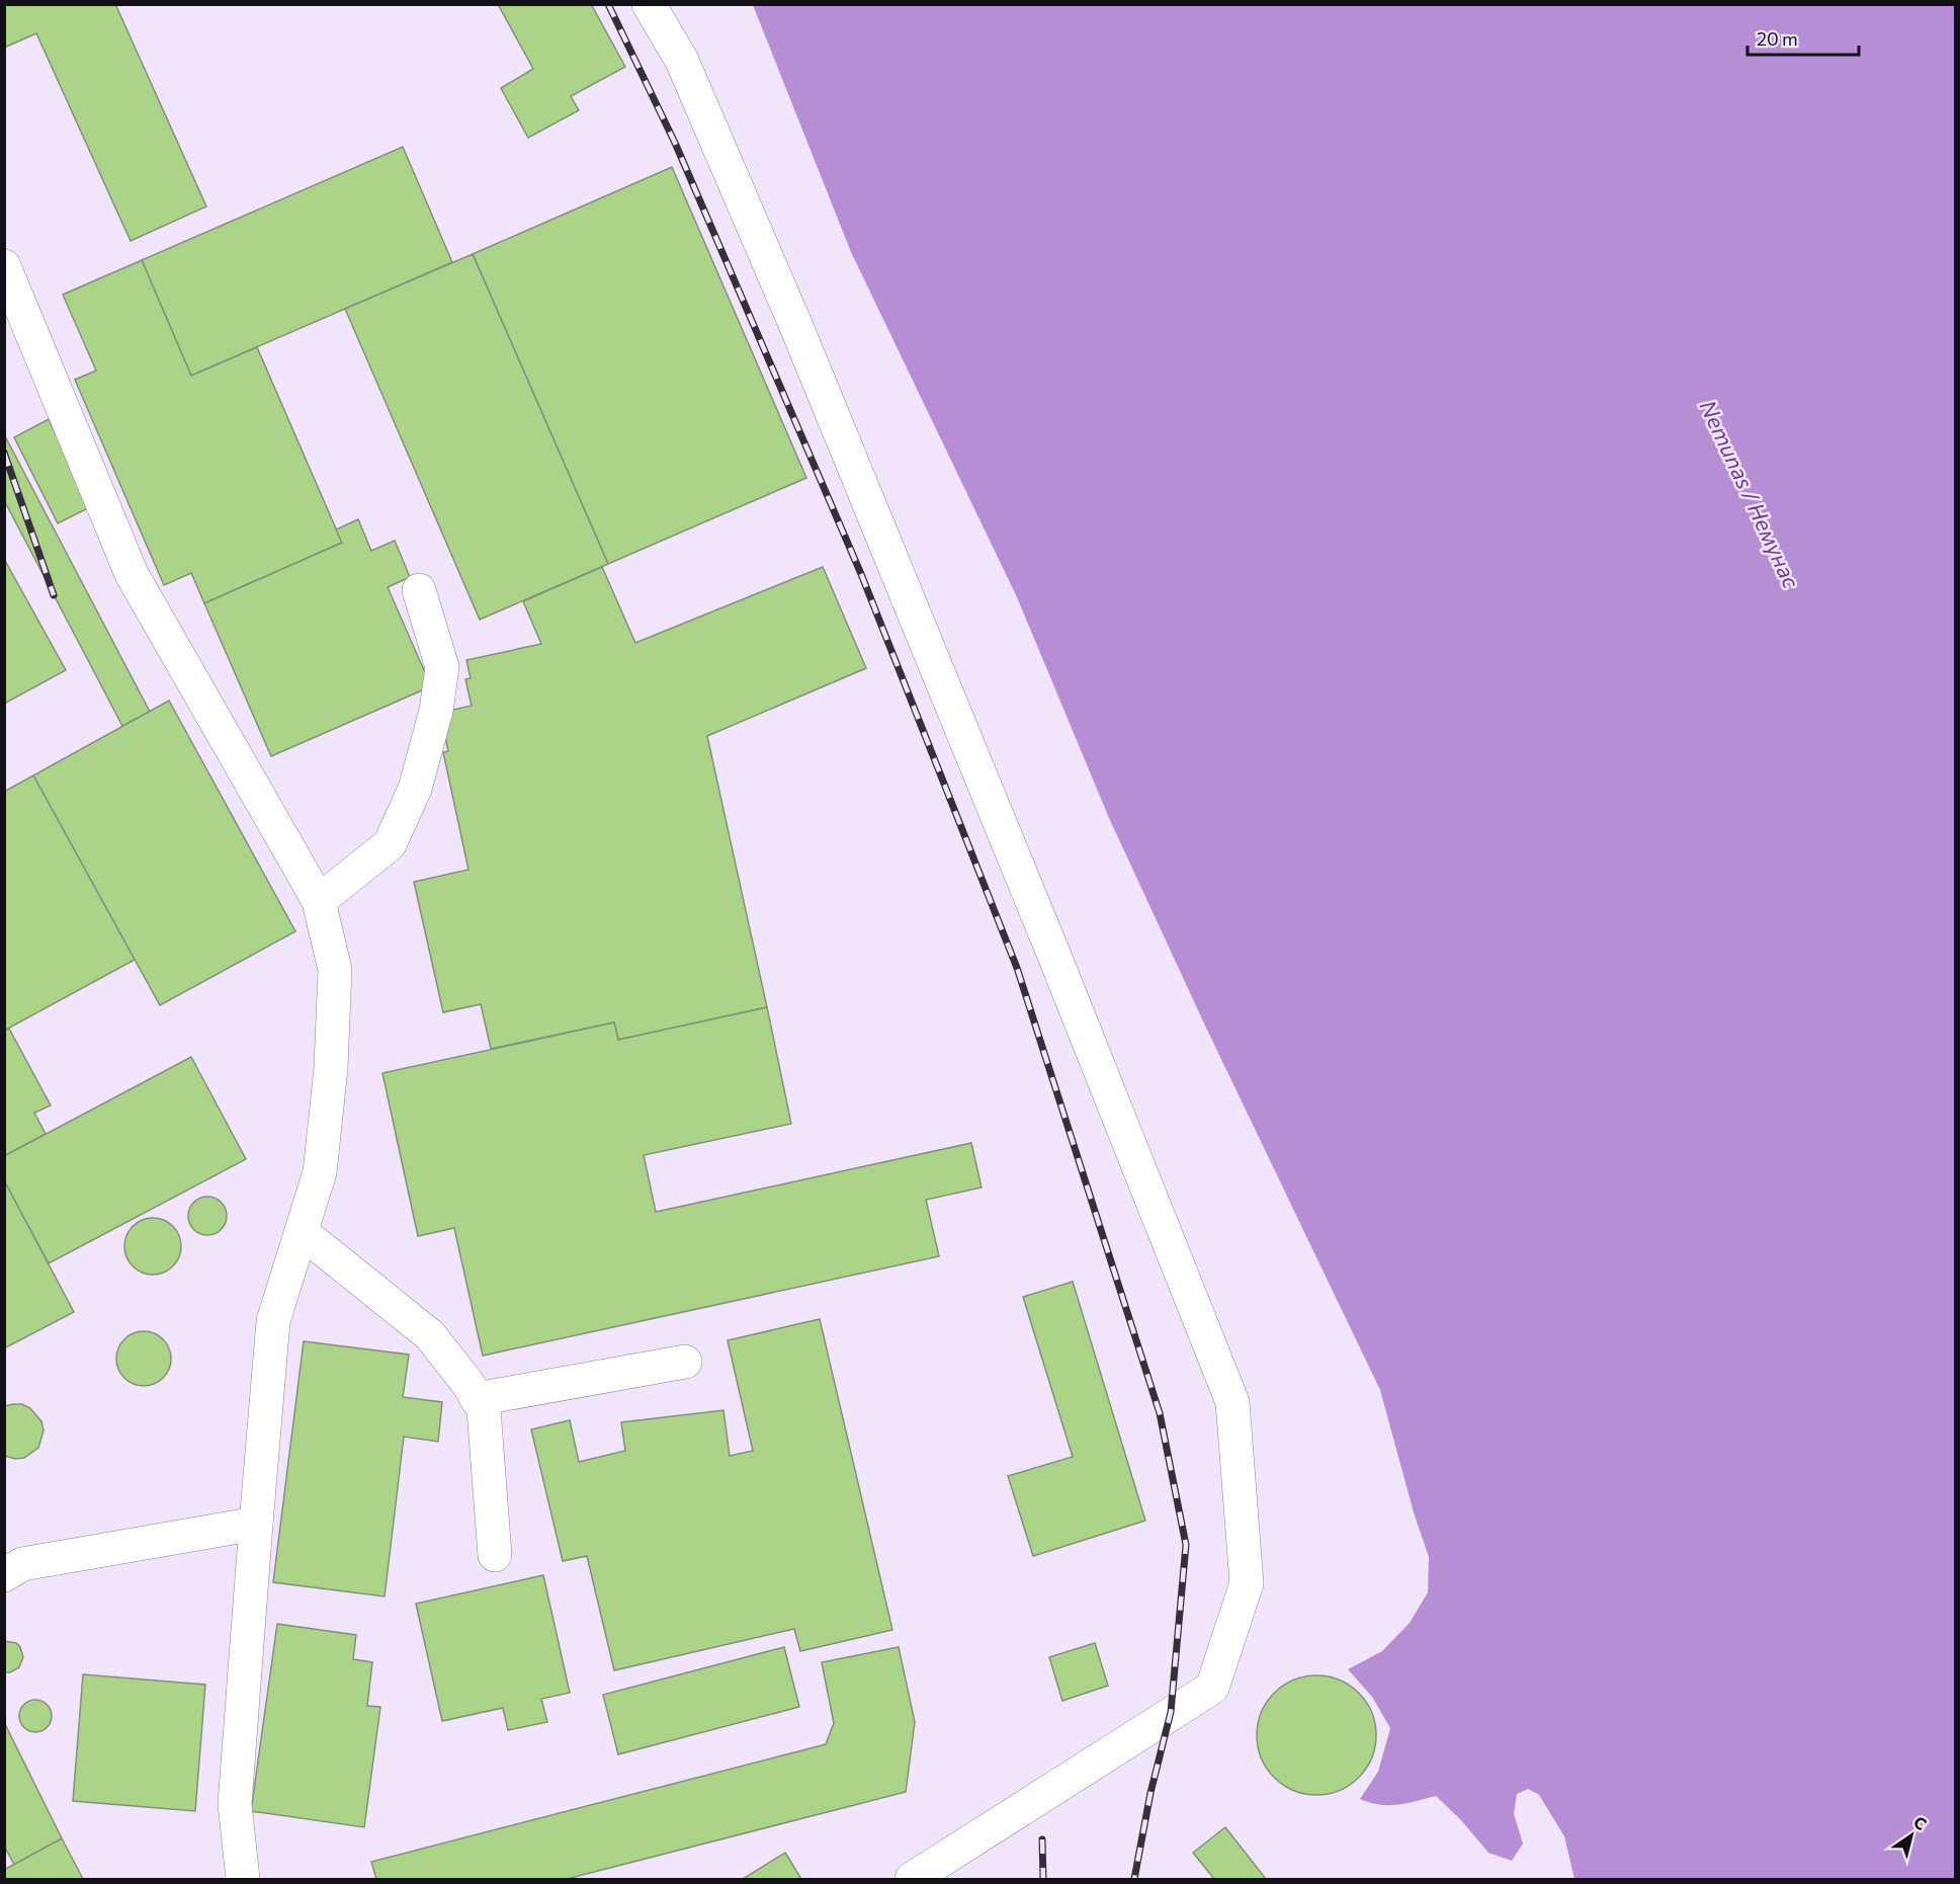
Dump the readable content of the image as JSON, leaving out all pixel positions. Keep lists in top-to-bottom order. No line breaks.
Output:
{"water":["Nemunas / Немунас"],"scale_bar":"20 m","north":"top right"}
